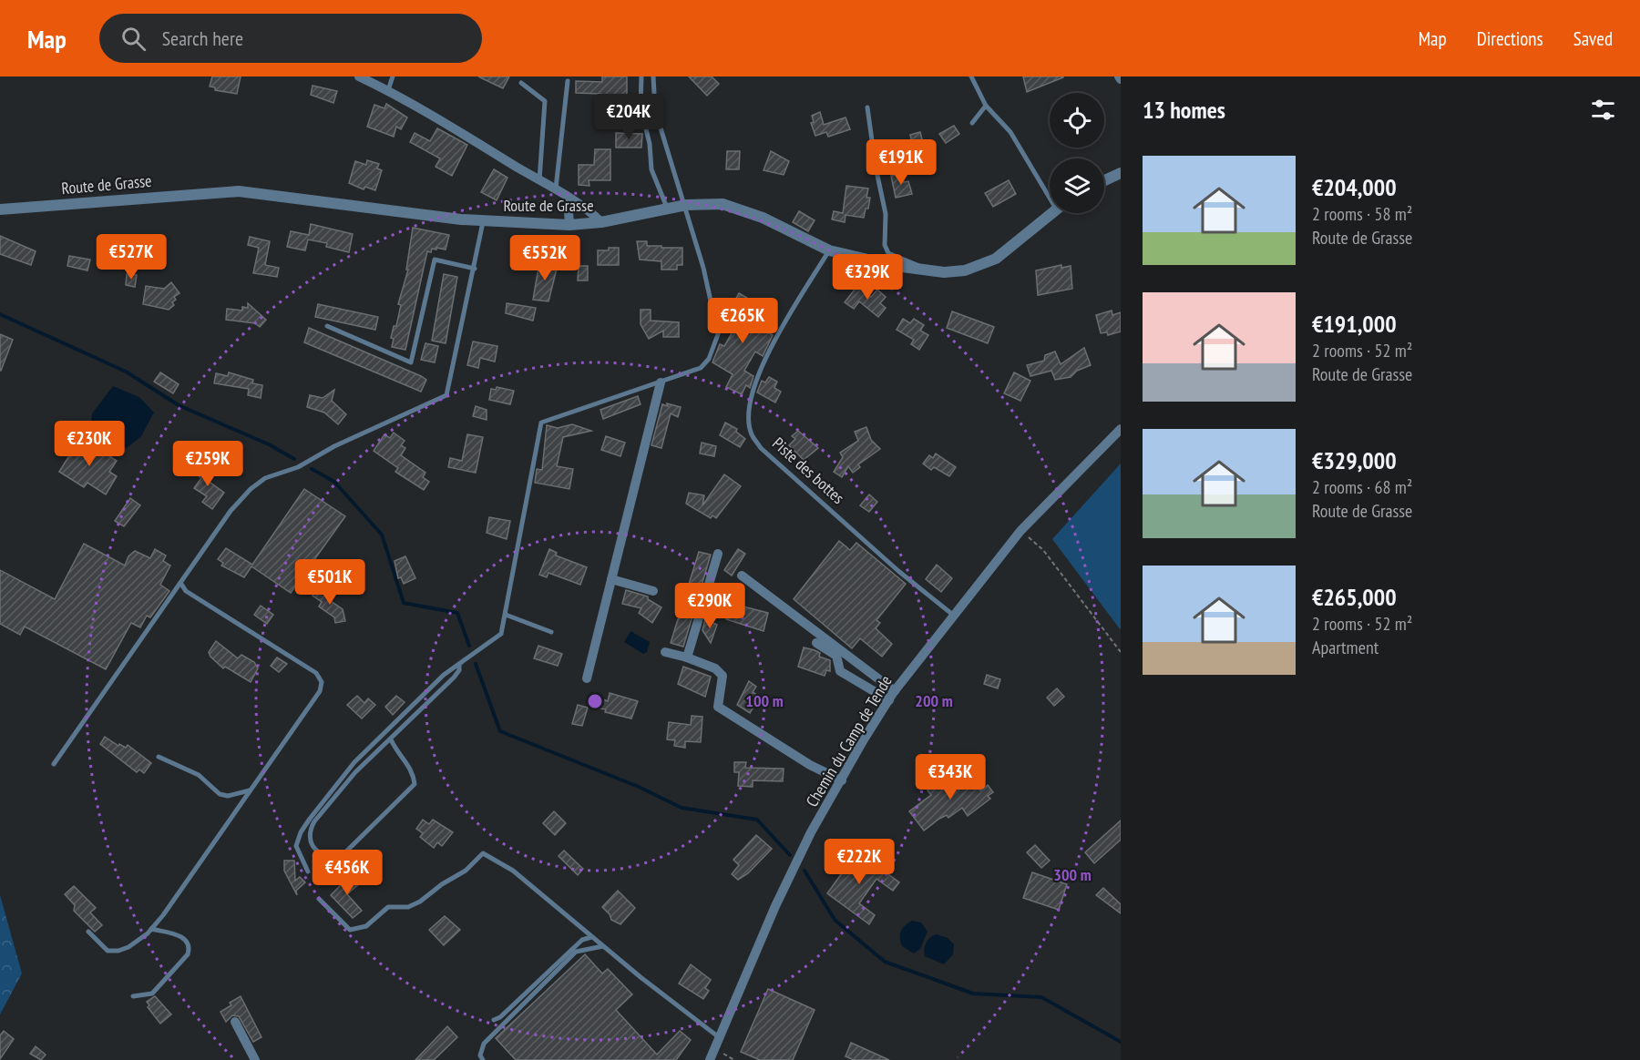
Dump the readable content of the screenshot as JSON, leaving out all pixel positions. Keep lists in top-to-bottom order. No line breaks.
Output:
{"streets":{"street":["Route de Grasse","Chemin du Camp de Tende"],"lane":["Piste des bottes"]},"crossings":[["Route de Grasse","Piste des bottes"],["Piste des bottes","Chemin du Camp de Tende"]],"page":{"header":"Map","search":"Search here","nav":["Map","Directions","Saved"],"heading":"13 homes","price":["€204K","€191K","€527K","€552K","€329K","€265K","€230K","€259K","€501K","€290K","€343K","€222K","€456K"],"list":[{"name":"€204,000","note":"2 rooms · 58 m² · Route de Grasse"},{"name":"€191,000","note":"2 rooms · 52 m² · Route de Grasse"},{"name":"€329,000","note":"2 rooms · 68 m² · Route de Grasse"},{"name":"€265,000","note":"2 rooms · 52 m² · Apartment"}]},"rings":["100 m","200 m","300 m"]}
